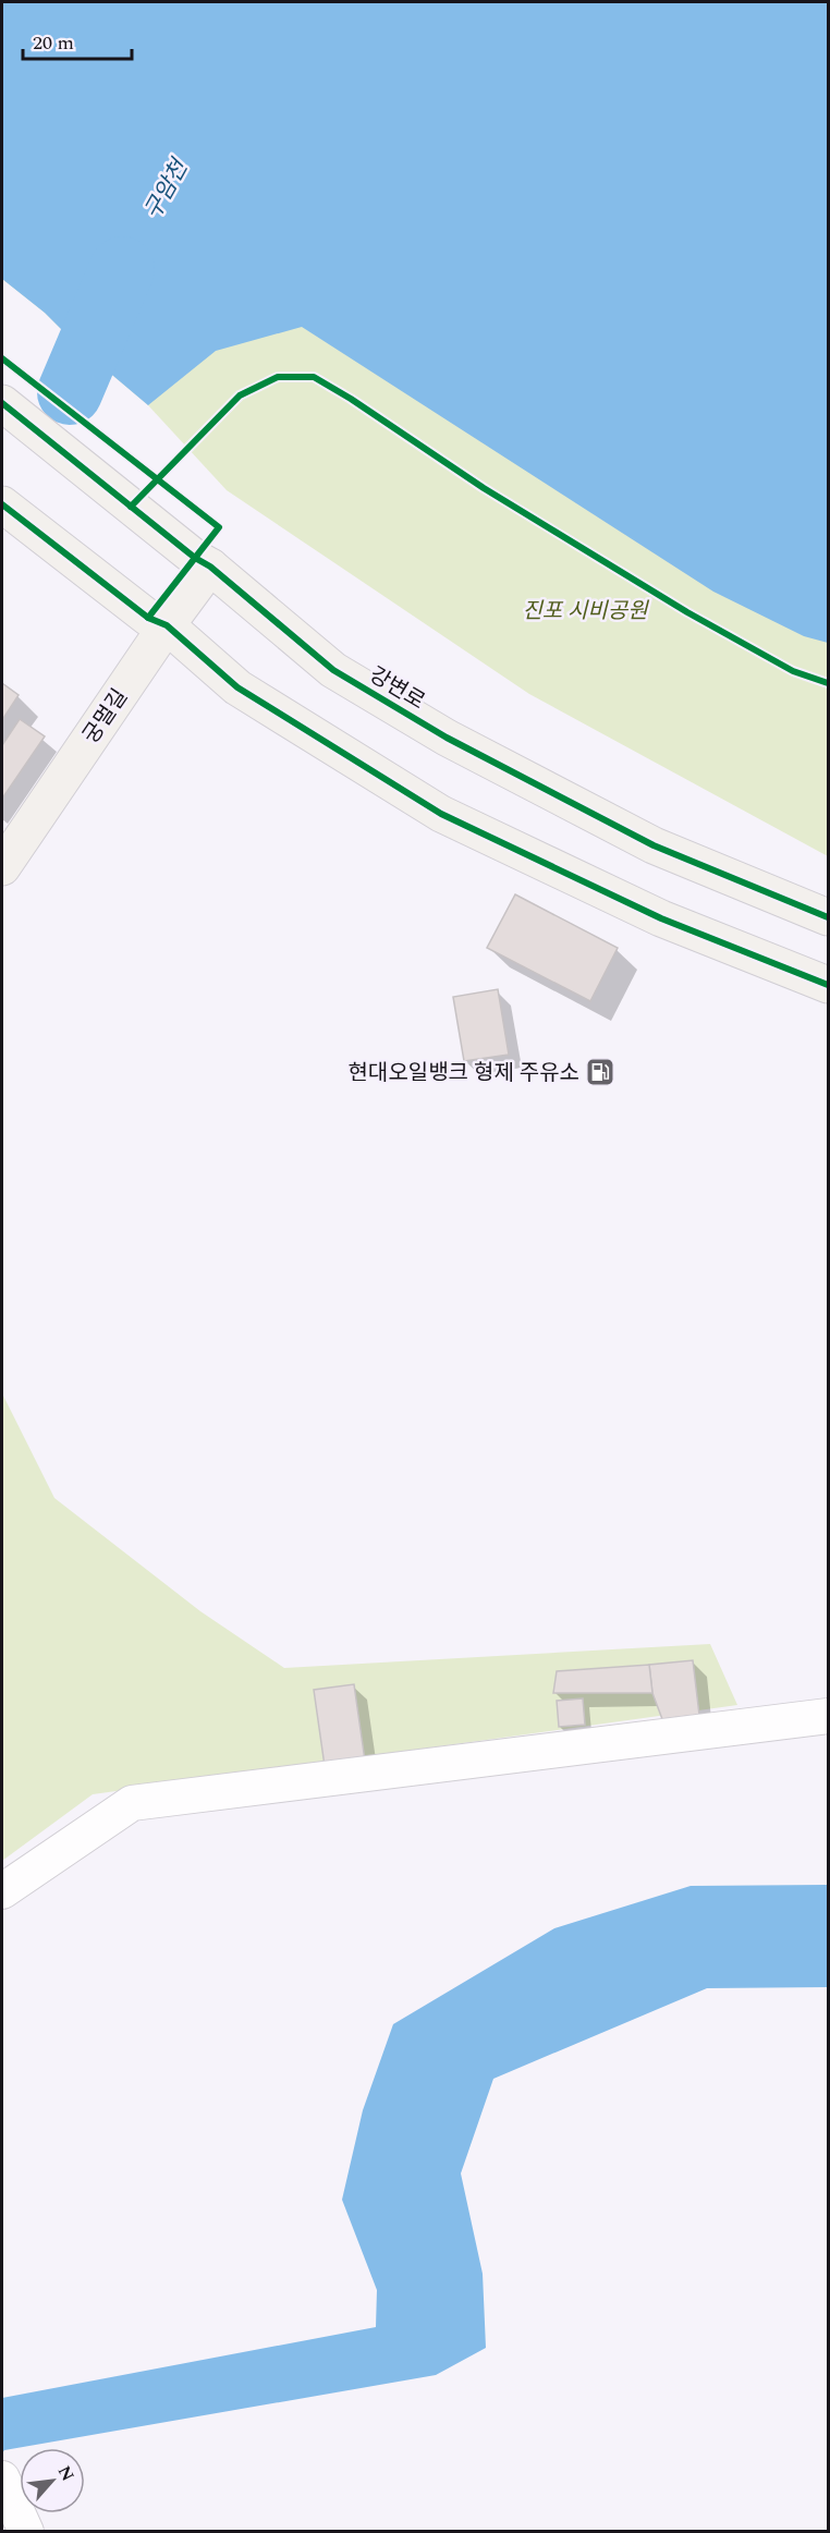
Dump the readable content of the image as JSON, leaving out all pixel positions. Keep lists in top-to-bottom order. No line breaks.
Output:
{"streets":{"street":["강변로","궁멀길"]},"crossings":[["강변로","궁멀길"]],"water":["구암천"],"parks":["진포 시비공원"],"places":{"fuel station":["현대오일뱅크 형제 주유소"]},"scale_bar":"20 m","north":"top right"}
